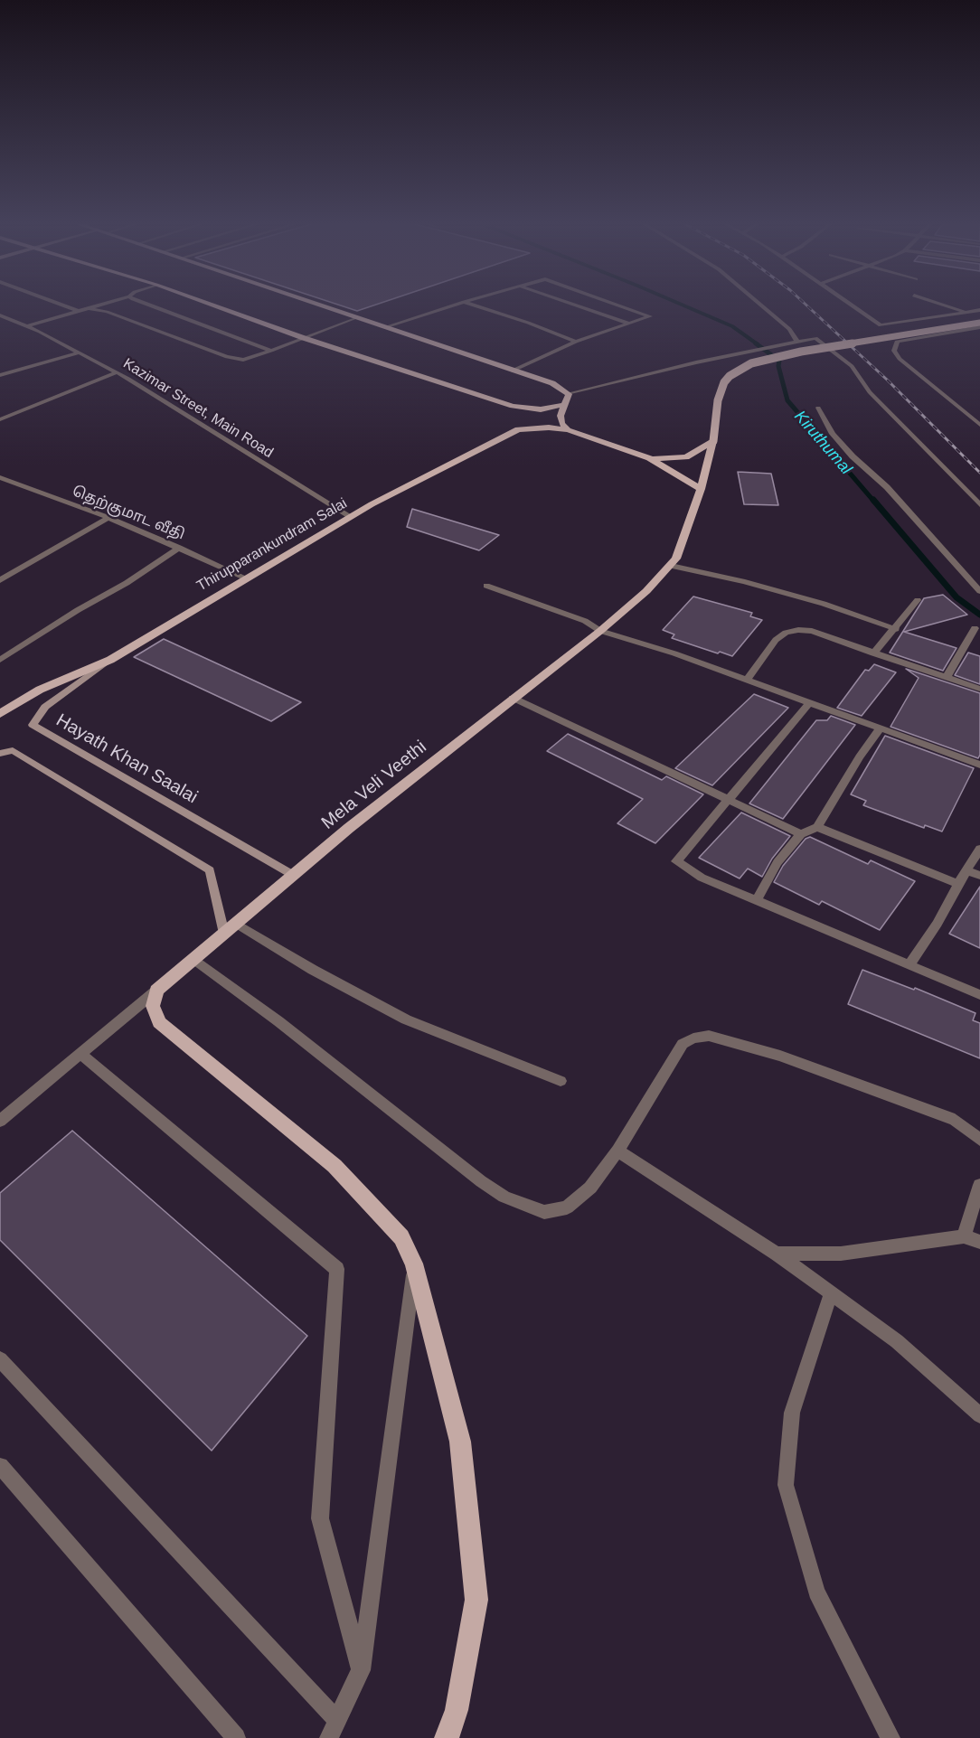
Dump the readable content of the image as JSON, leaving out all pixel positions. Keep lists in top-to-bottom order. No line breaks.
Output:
{"streets":{"main road":["Thirupparankundram Salai","Mela Veli Veethi"],"street":["Kazimar Street, Main Road","தெற்குமாட வீதி","Hayath Khan Saalai"]},"crossings":[["Kazimar Street, Main Road","Thirupparankundram Salai"],["தெற்குமாட வீதி","Thirupparankundram Salai"],["Thirupparankundram Salai","Hayath Khan Saalai"],["Hayath Khan Saalai","Mela Veli Veethi"]],"water":["Kiruthumal"]}
